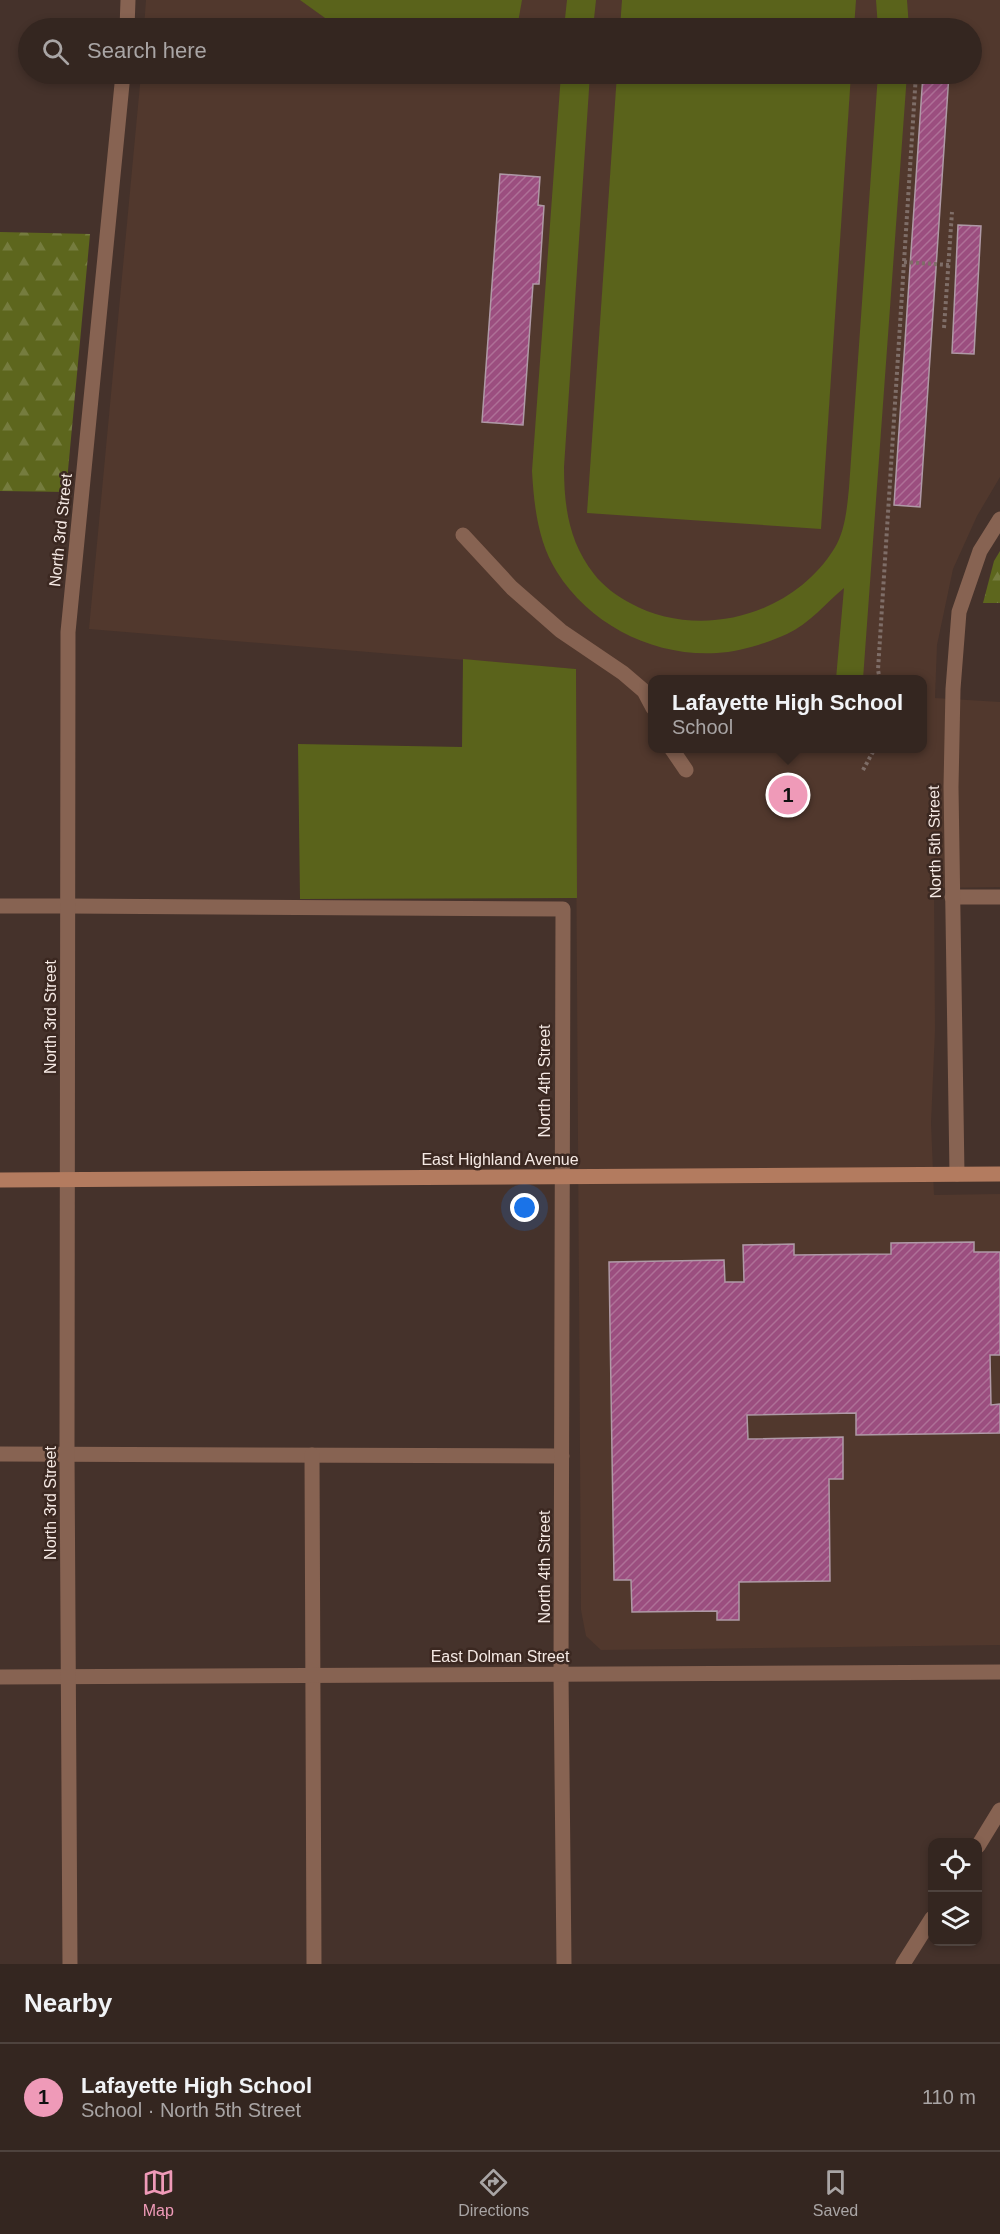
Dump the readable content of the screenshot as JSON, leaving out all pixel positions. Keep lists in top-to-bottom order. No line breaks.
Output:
{"streets":{"street":["North 3rd Street","North 5th Street","North 4th Street","East Highland Avenue","East Dolman Street"]},"crossings":[["North 3rd Street","North 4th Street"],["North 3rd Street","East Highland Avenue"],["North 3rd Street","East Dolman Street"],["North 5th Street","East Highland Avenue"],["North 4th Street","East Highland Avenue"],["North 4th Street","East Dolman Street"]],"page":{"search":"Search here","popup":["Lafayette High School","School"],"pins":"1","heading":"Nearby","list":[{"mark":"1","name":"Lafayette High School","note":"School · North 5th Street","value":"110 m"}],"nav":["Map","Directions","Saved"]}}
